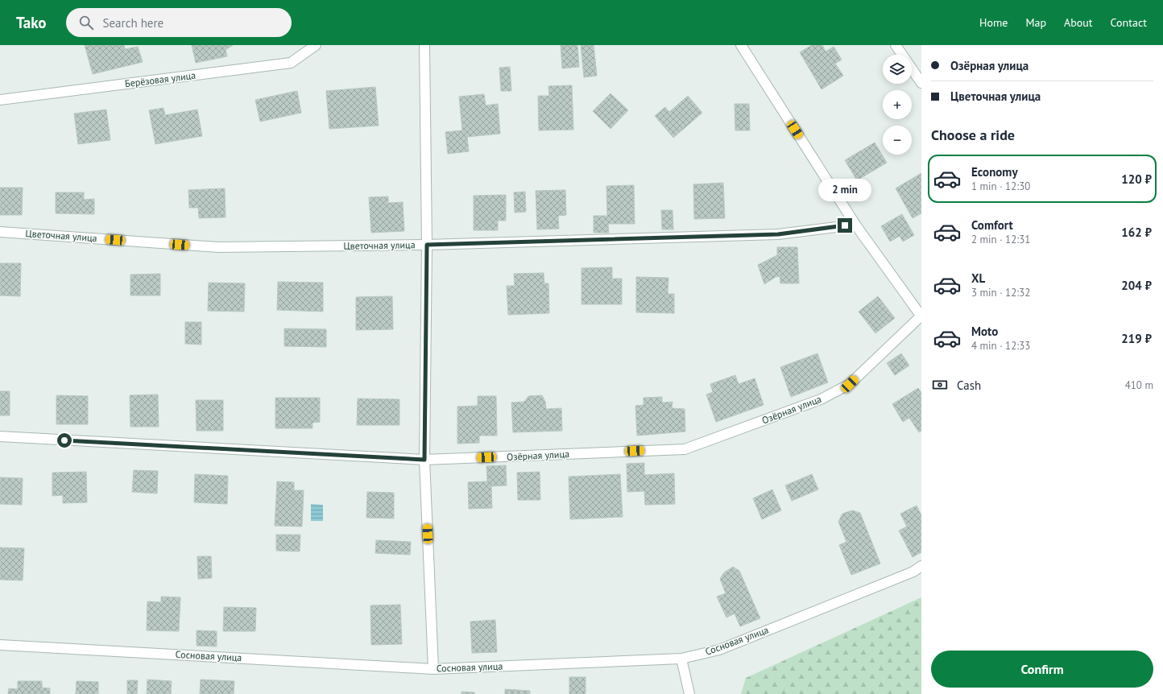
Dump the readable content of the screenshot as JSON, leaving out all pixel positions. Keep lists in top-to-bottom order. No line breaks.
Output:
{"streets":{"street":["Берёзовая улица","Цветочная улица","Озёрная улица","Сосновая улица"]},"page":{"header":"Tako","search":"Search here","nav":["Home","Map","About","Contact"],"banner":["Озёрная улица","Цветочная улица"],"map_buttons":["+","−"],"heading":"Choose a ride","list":[{"name":"Economy","note":"1 min · 12:30","value":"120 ₽"},{"name":"Comfort","note":"2 min · 12:31","value":"162 ₽"},{"name":"XL","note":"3 min · 12:32","value":"204 ₽"},{"name":"Moto","note":"4 min · 12:33","value":"219 ₽"}],"bubble":"2 min","pay":["Cash","410 m"],"buttons":"Confirm"}}
